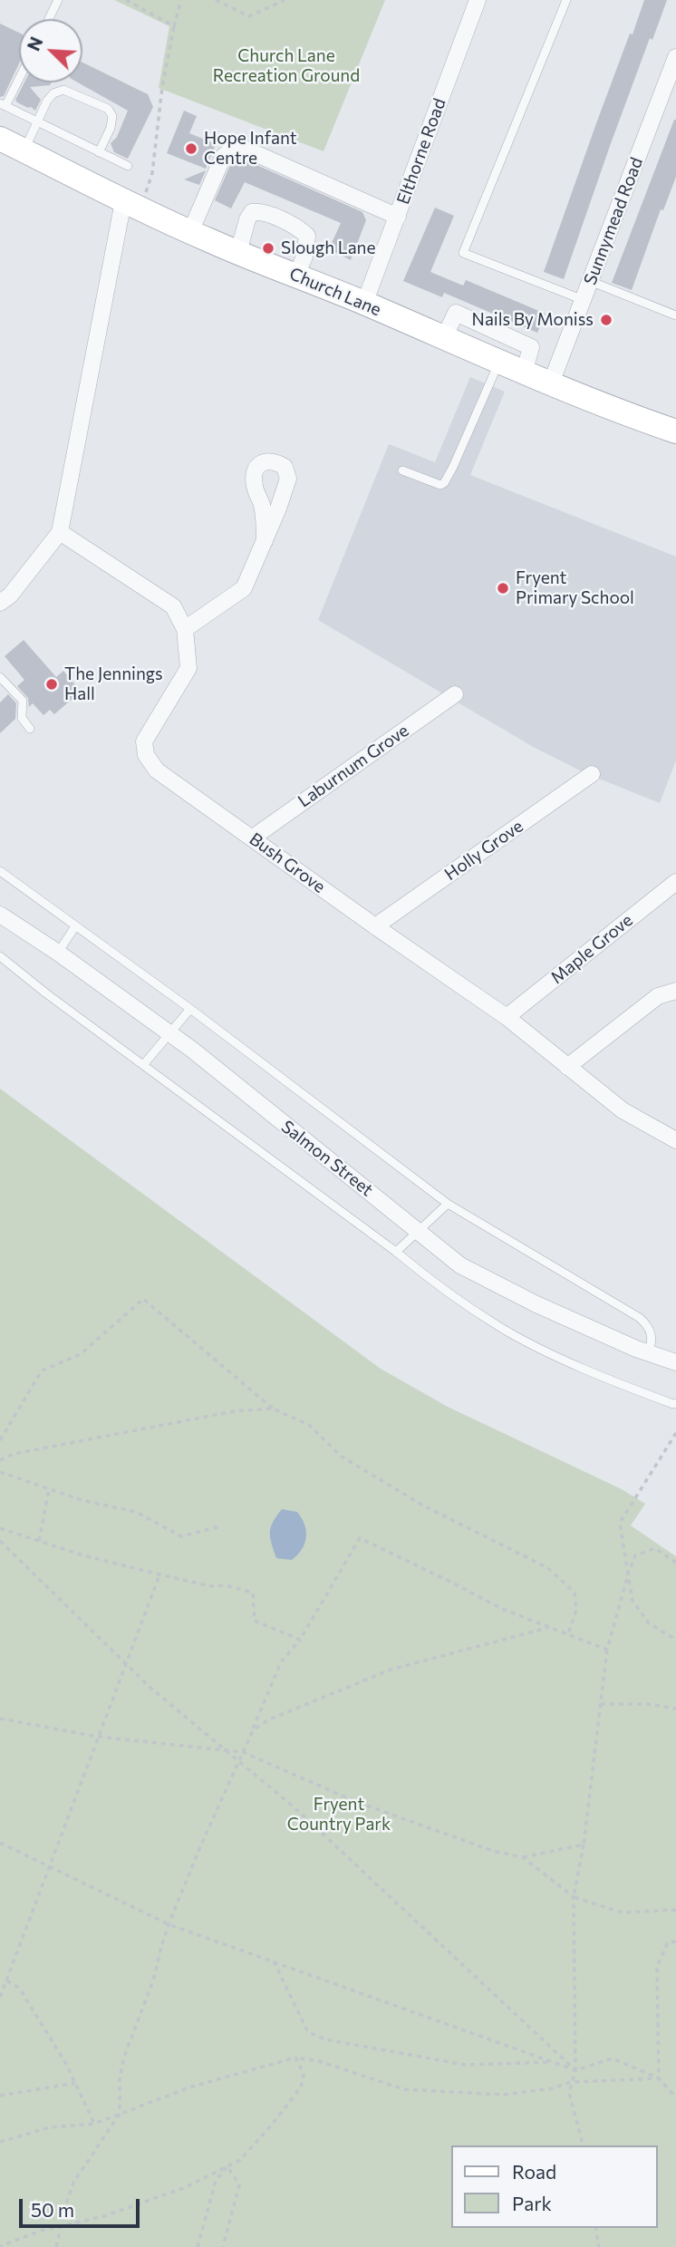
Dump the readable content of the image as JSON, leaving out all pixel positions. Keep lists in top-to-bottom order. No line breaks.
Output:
{"streets":{"main road":["Church Lane"],"street":["Elthorne Road","Sunnymead Road","Laburnum Grove","Holly Grove","Bush Grove","Maple Grove","Salmon Street"]},"crossings":[["Elthorne Road","Church Lane"],["Sunnymead Road","Church Lane"],["Laburnum Grove","Bush Grove"],["Holly Grove","Bush Grove"],["Bush Grove","Maple Grove"]],"parks":["Church Lane Recreation Ground","Fryent Country Park"],"places":["Hope Infant Centre","Slough Lane","Nails By Moniss","Fryent Primary School","The Jennings Hall"],"legend":["Road","Park"],"scale_bar":"50 m","north":"top left"}
